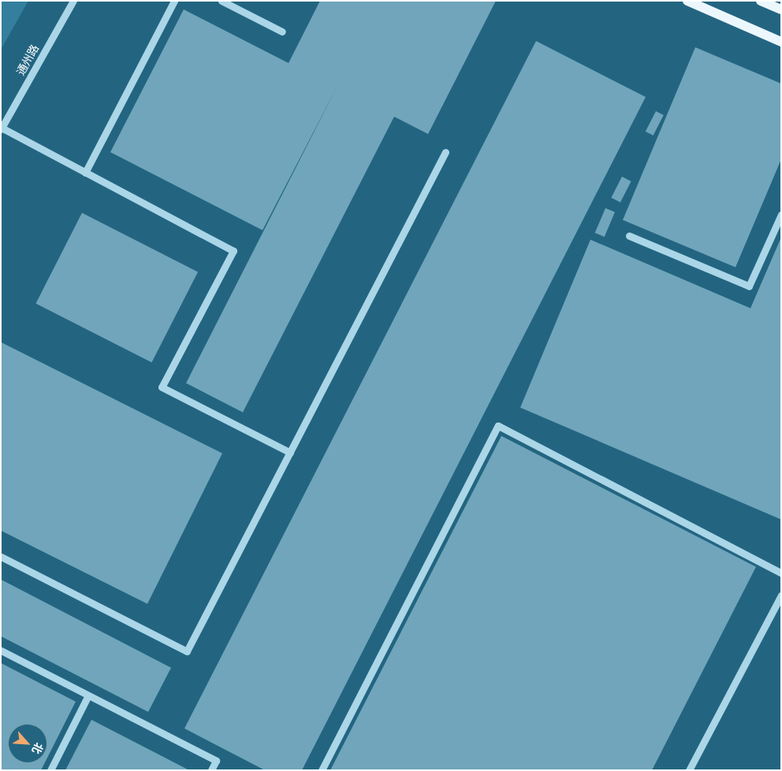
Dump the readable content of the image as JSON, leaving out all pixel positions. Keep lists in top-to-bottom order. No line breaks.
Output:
{"streets":{"street":["通州路"]},"north":"bottom right"}
